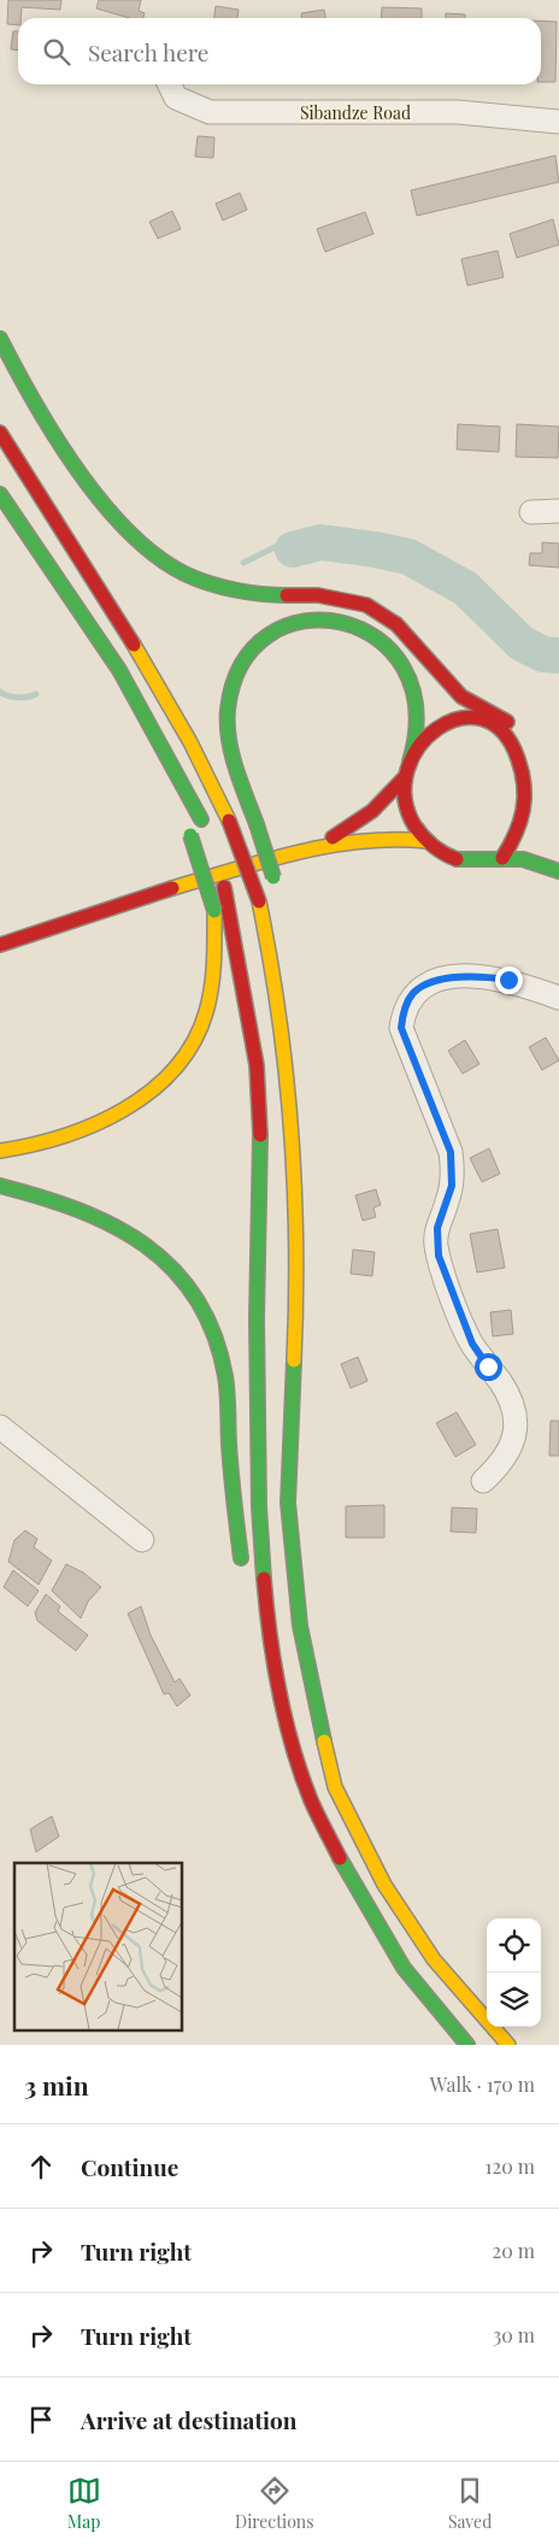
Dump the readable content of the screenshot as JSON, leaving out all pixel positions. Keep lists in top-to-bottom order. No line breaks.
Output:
{"streets":{"street":["Sibandze Road"]},"page":{"search":"Search here","heading":["3 min","Walk · 170 m"],"list":[["Continue","120 m"],["Turn right","20 m"],["Turn right","30 m"],"Arrive at destination"],"nav":["Map","Directions","Saved"]}}
